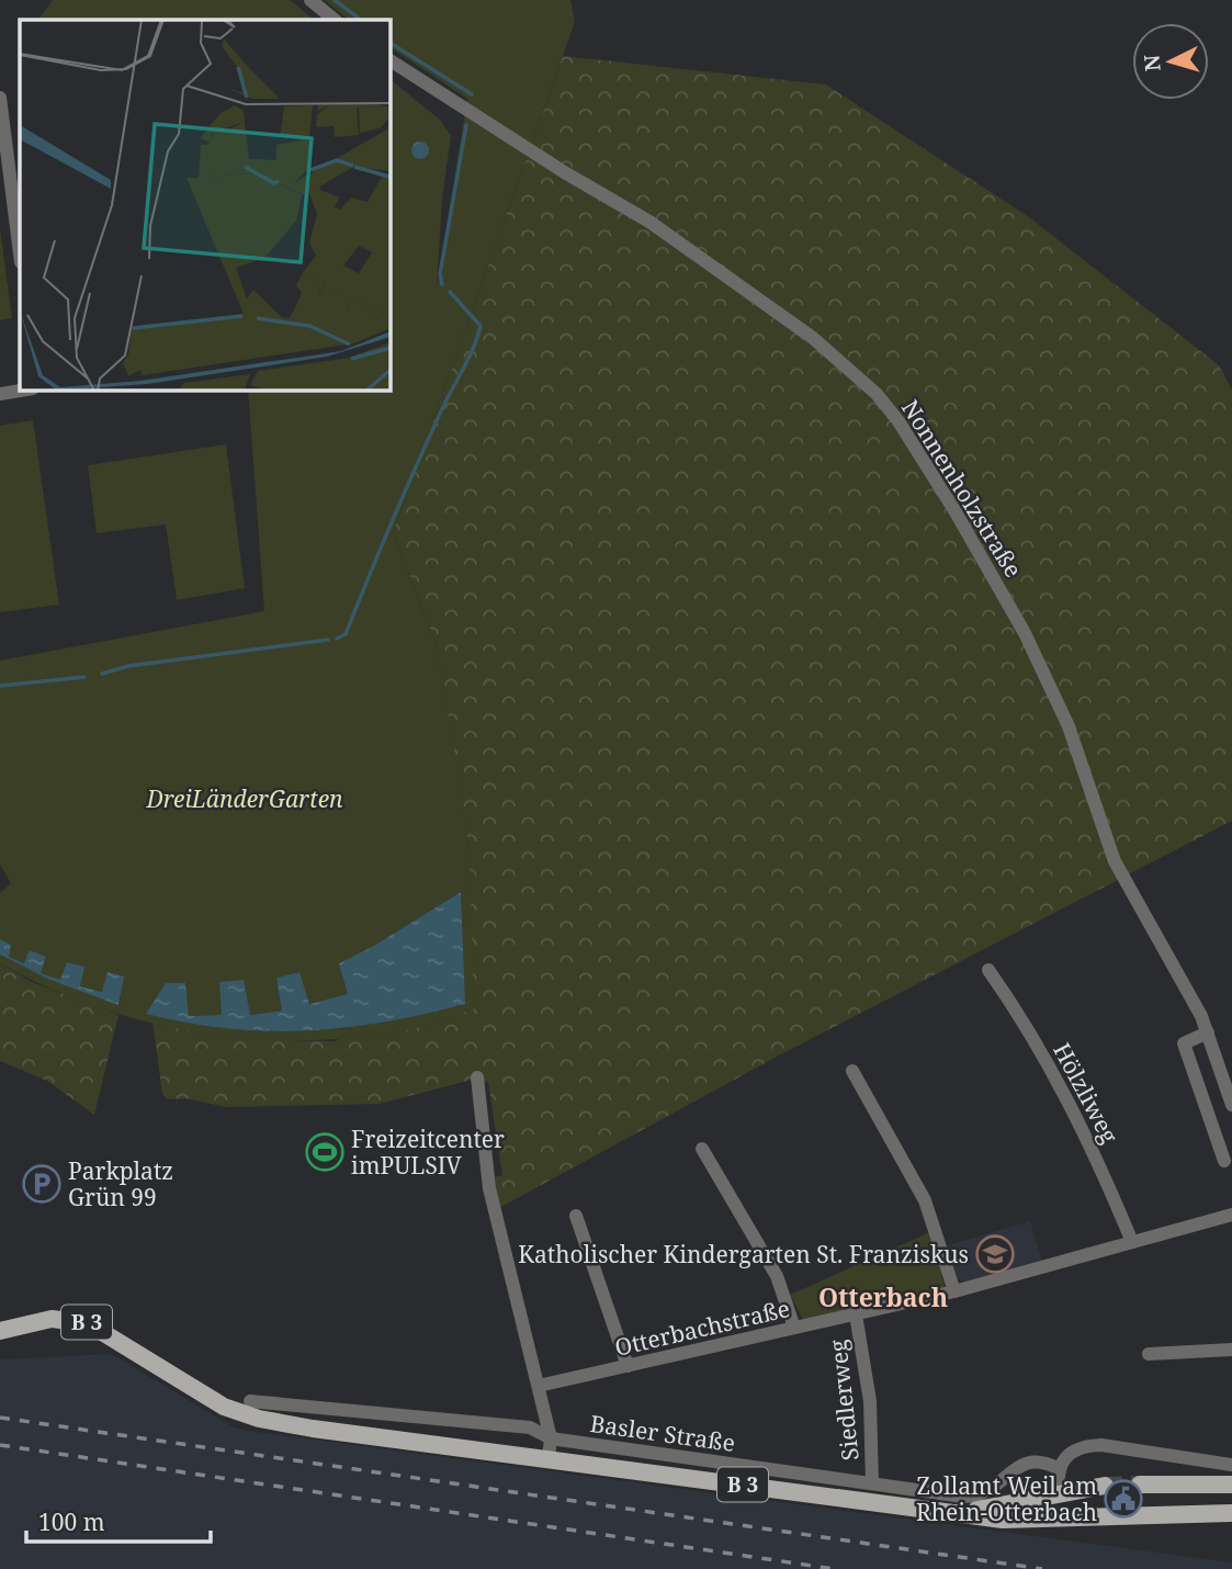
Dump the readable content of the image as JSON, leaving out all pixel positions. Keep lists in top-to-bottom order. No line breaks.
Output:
{"streets":{"main road":["B 3"],"street":["Nonnenholzstraße","Hölzliweg","Otterbachstraße","Siedlerweg","Basler Straße"]},"crossings":[["Hölzliweg","Otterbachstraße"],["Otterbachstraße","Siedlerweg"],["Siedlerweg","Basler Straße"]],"districts":["Otterbach"],"parks":["DreiLänderGarten"],"places":{"sports":["Freizeitcenter imPULSIV"],"parking":["Parkplatz Grün 99"],"school or university":["Katholischer Kindergarten St. Franziskus"],"public building":["Zollamt Weil am Rhein-Otterbach"]},"scale_bar":"100 m","north":"left"}
